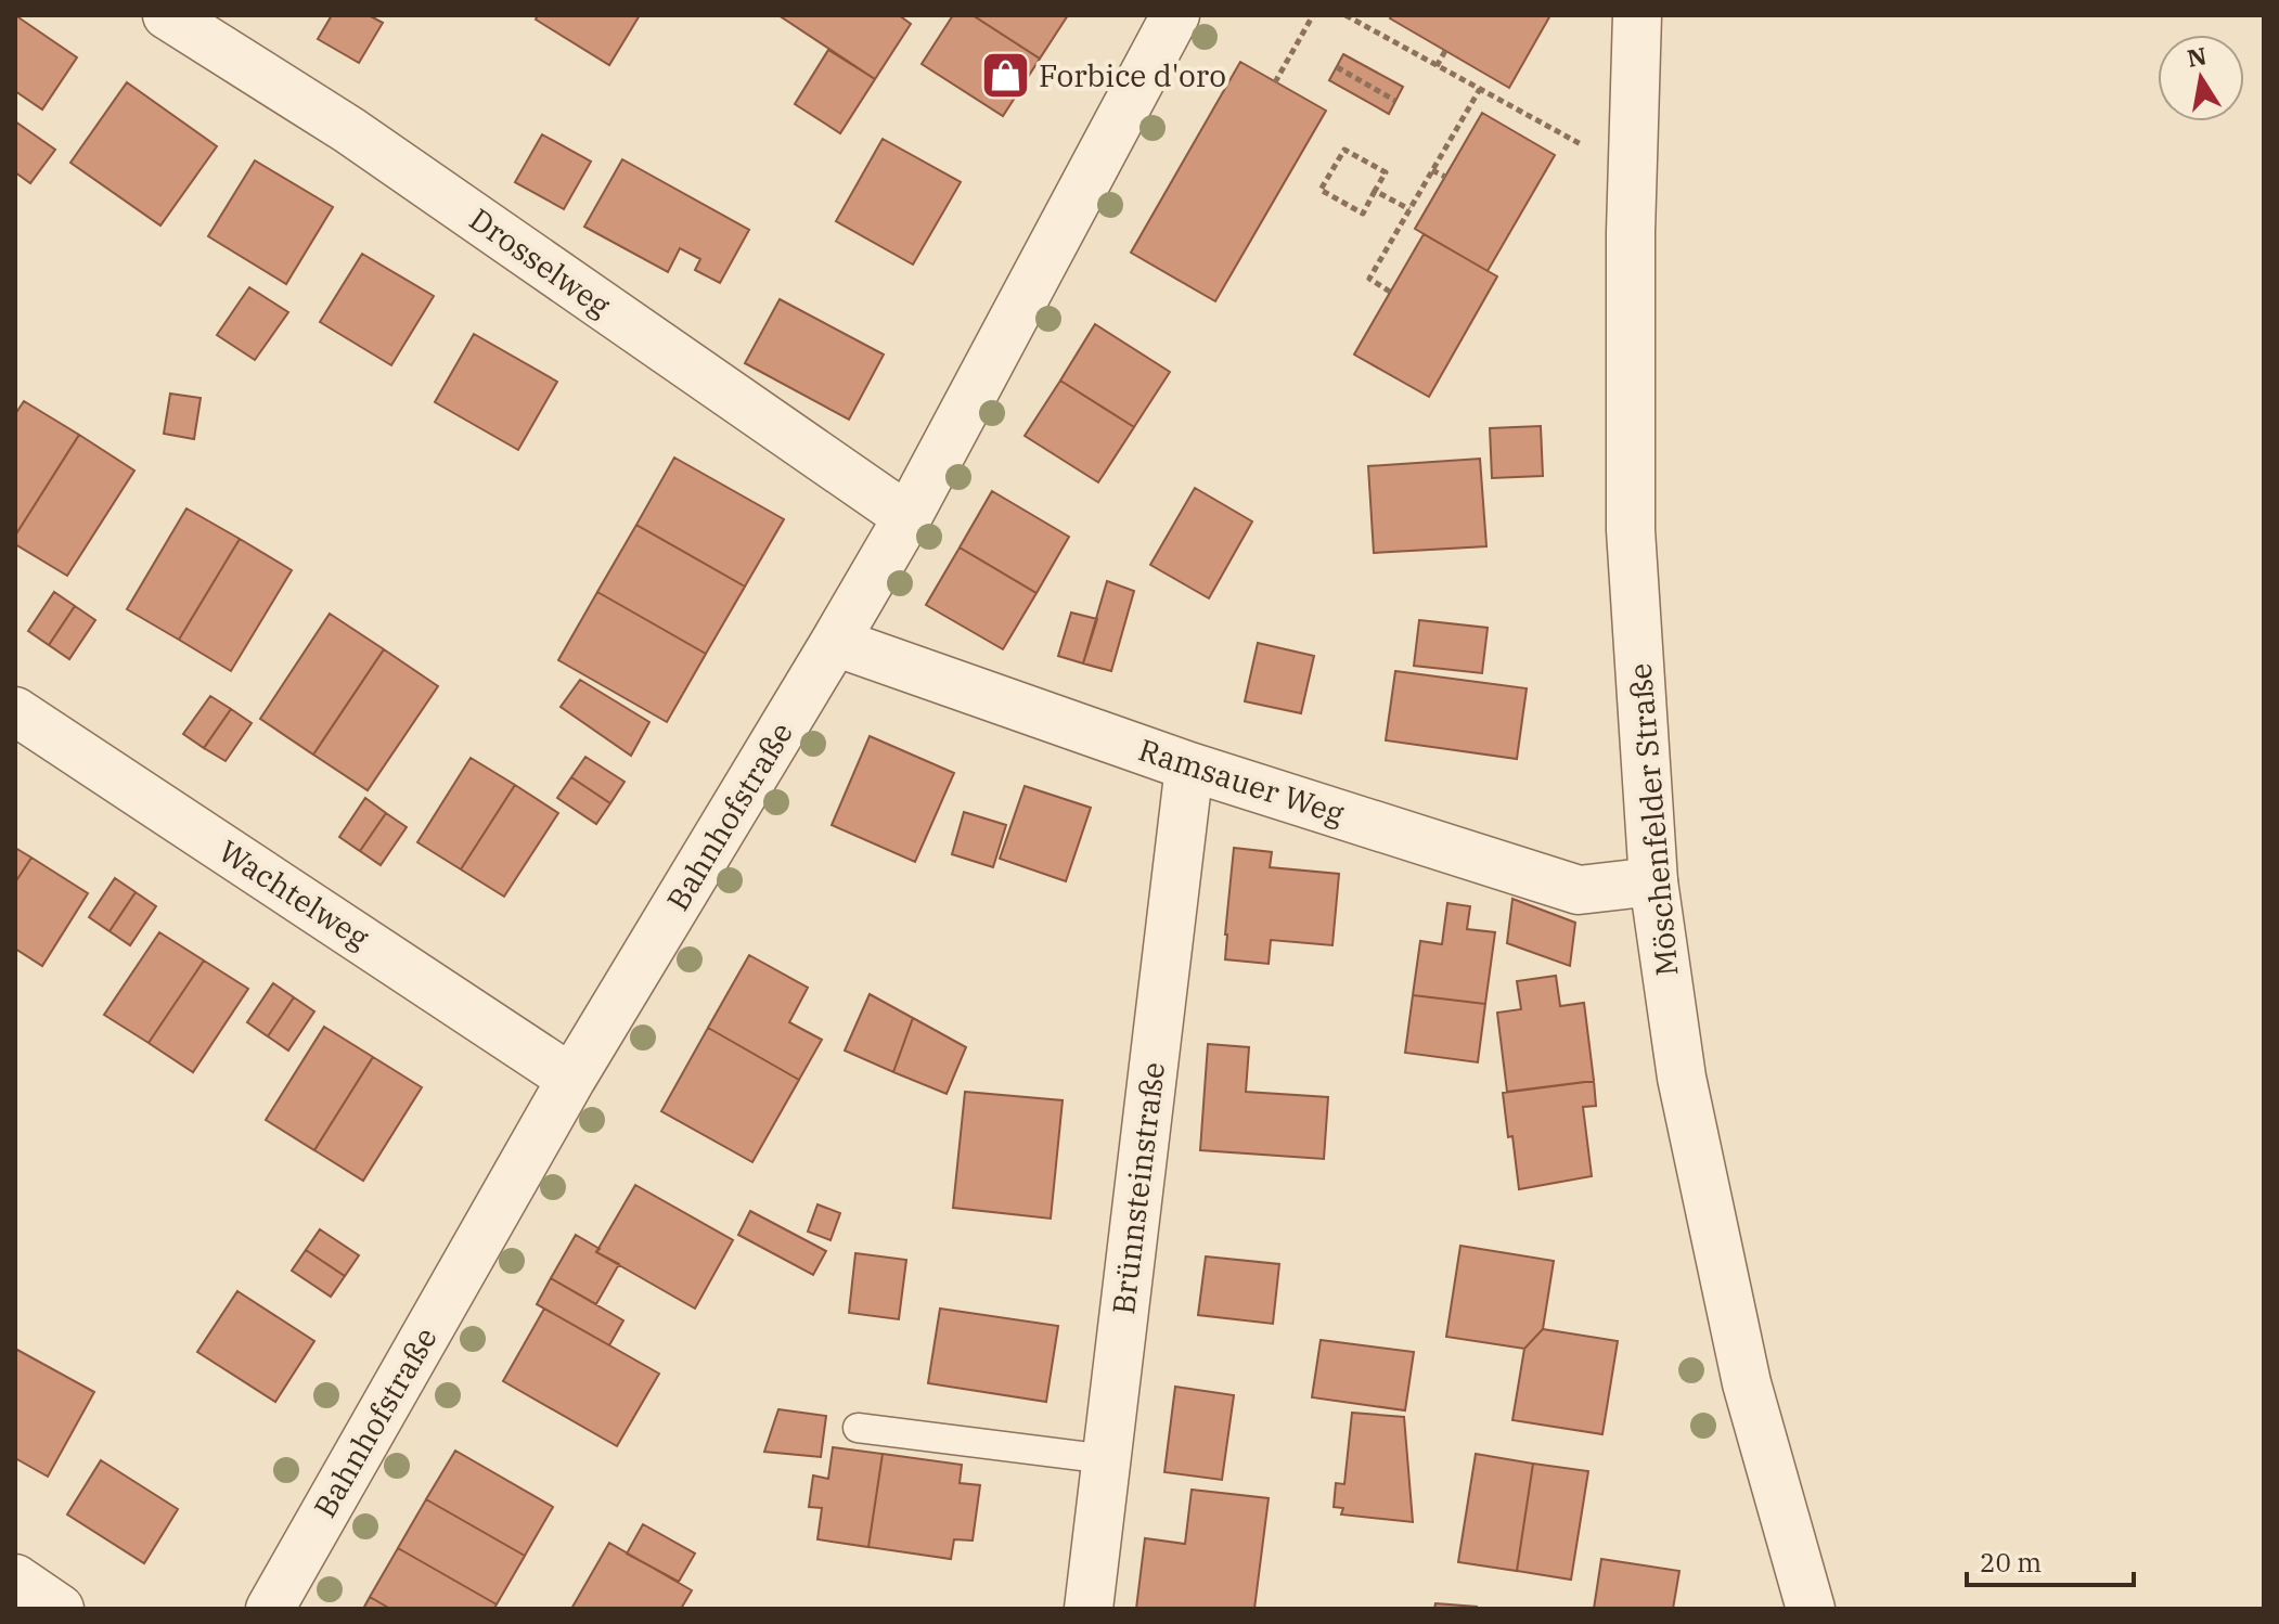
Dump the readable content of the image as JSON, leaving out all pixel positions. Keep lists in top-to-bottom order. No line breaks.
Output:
{"streets":{"street":["Drosselweg","Ramsauer Weg","Bahnhofstraße","Möschenfelder Straße","Wachtelweg","Brünnsteinstraße"]},"crossings":[["Drosselweg","Bahnhofstraße"],["Ramsauer Weg","Bahnhofstraße"],["Ramsauer Weg","Möschenfelder Straße"],["Ramsauer Weg","Brünnsteinstraße"],["Bahnhofstraße","Wachtelweg"]],"places":{"shop":["Forbice d'oro"]},"scale_bar":"20 m","north":"top"}
